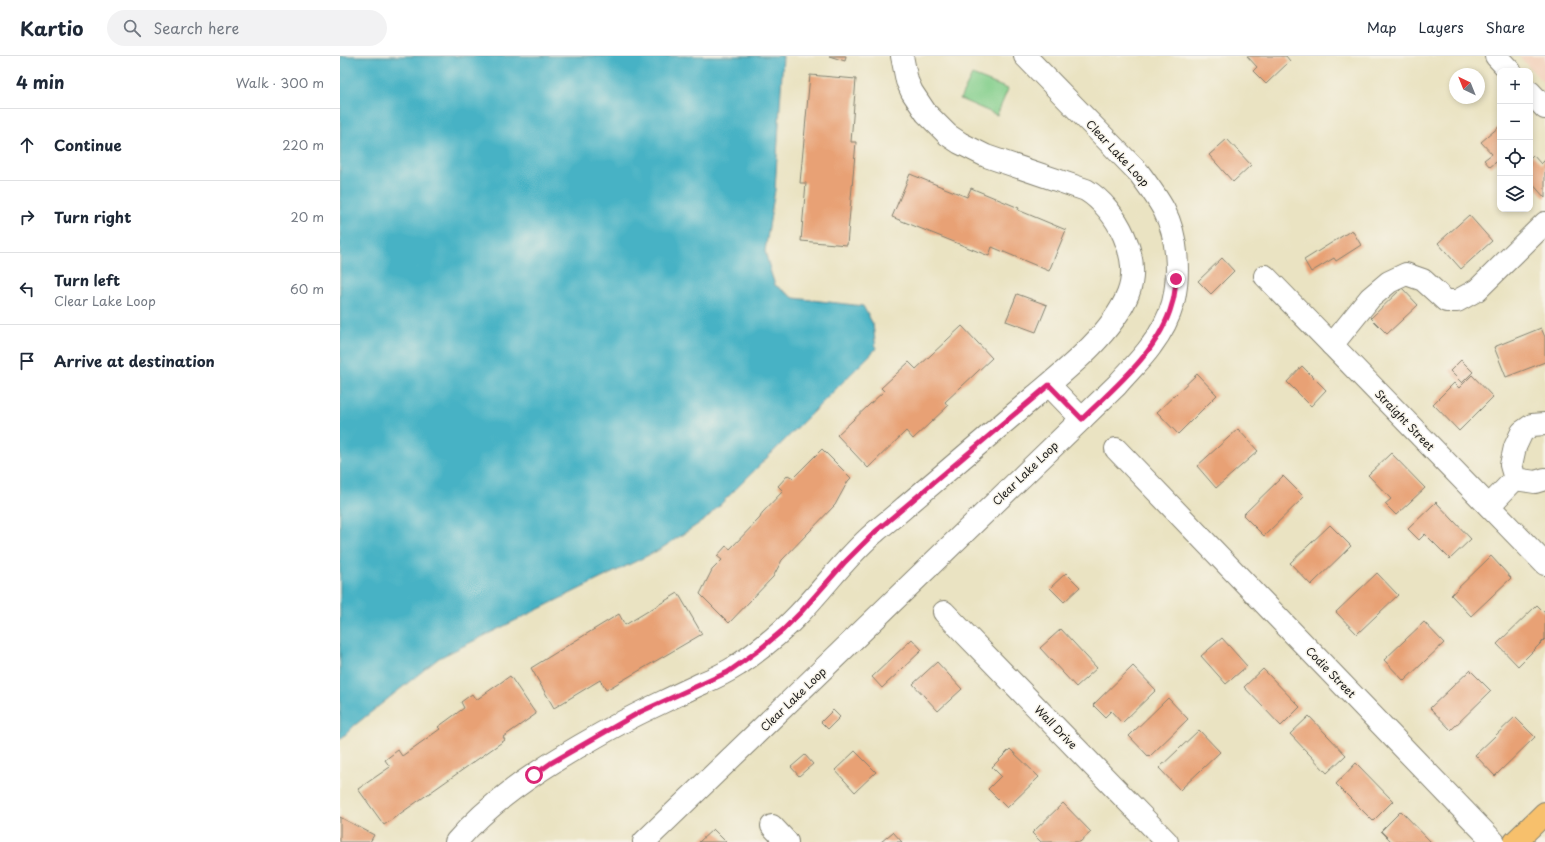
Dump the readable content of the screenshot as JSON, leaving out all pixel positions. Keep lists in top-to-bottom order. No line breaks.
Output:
{"streets":{"street":["Clear Lake Loop","Straight Street","Codie Street","Wall Drive"]},"north":"top left","page":{"header":"Kartio","search":"Search here","nav":["Map","Layers","Share"],"heading":["4 min","Walk · 300 m"],"map_buttons":["+","−"],"list":[["Continue","220 m"],["Turn right","20 m"],["Turn left","Clear Lake Loop","60 m"],"Arrive at destination"]}}
